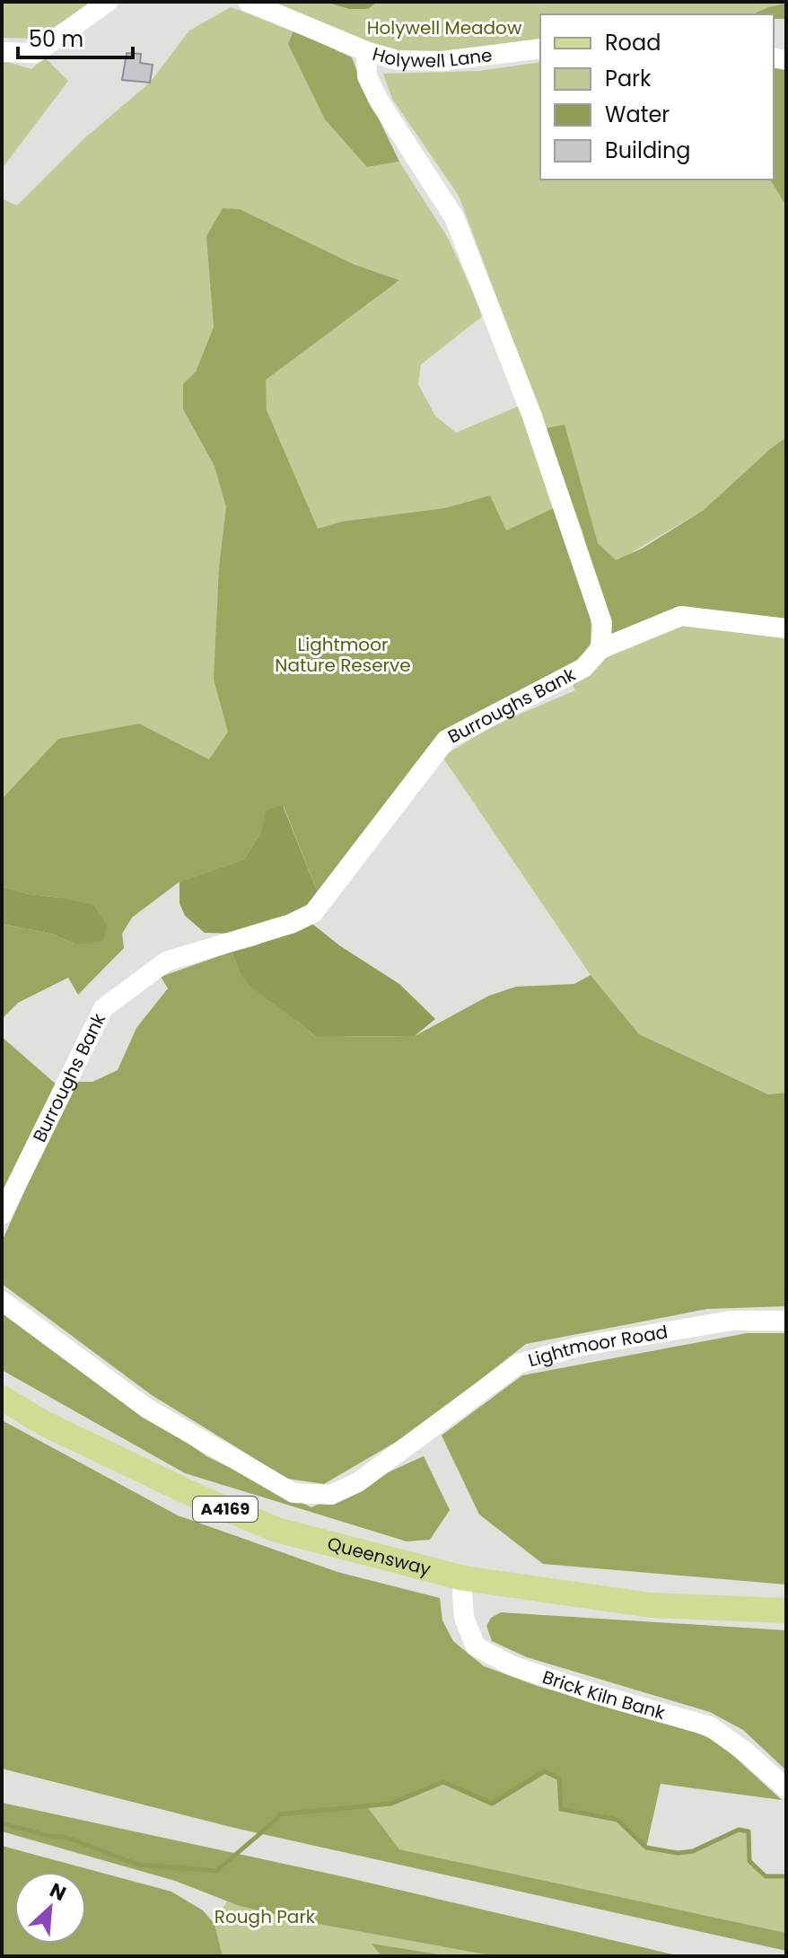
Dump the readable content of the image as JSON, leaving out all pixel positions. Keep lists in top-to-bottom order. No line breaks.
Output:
{"streets":{"main road":["A4169","Queensway"],"street":["Holywell Lane","Burroughs Bank","Lightmoor Road","Brick Kiln Bank"]},"crossings":[["Queensway","Brick Kiln Bank"]],"parks":["Holywell Meadow","Lightmoor Nature Reserve","Rough Park"],"legend":["Road","Park","Water","Building"],"scale_bar":"50 m","north":"top right"}
